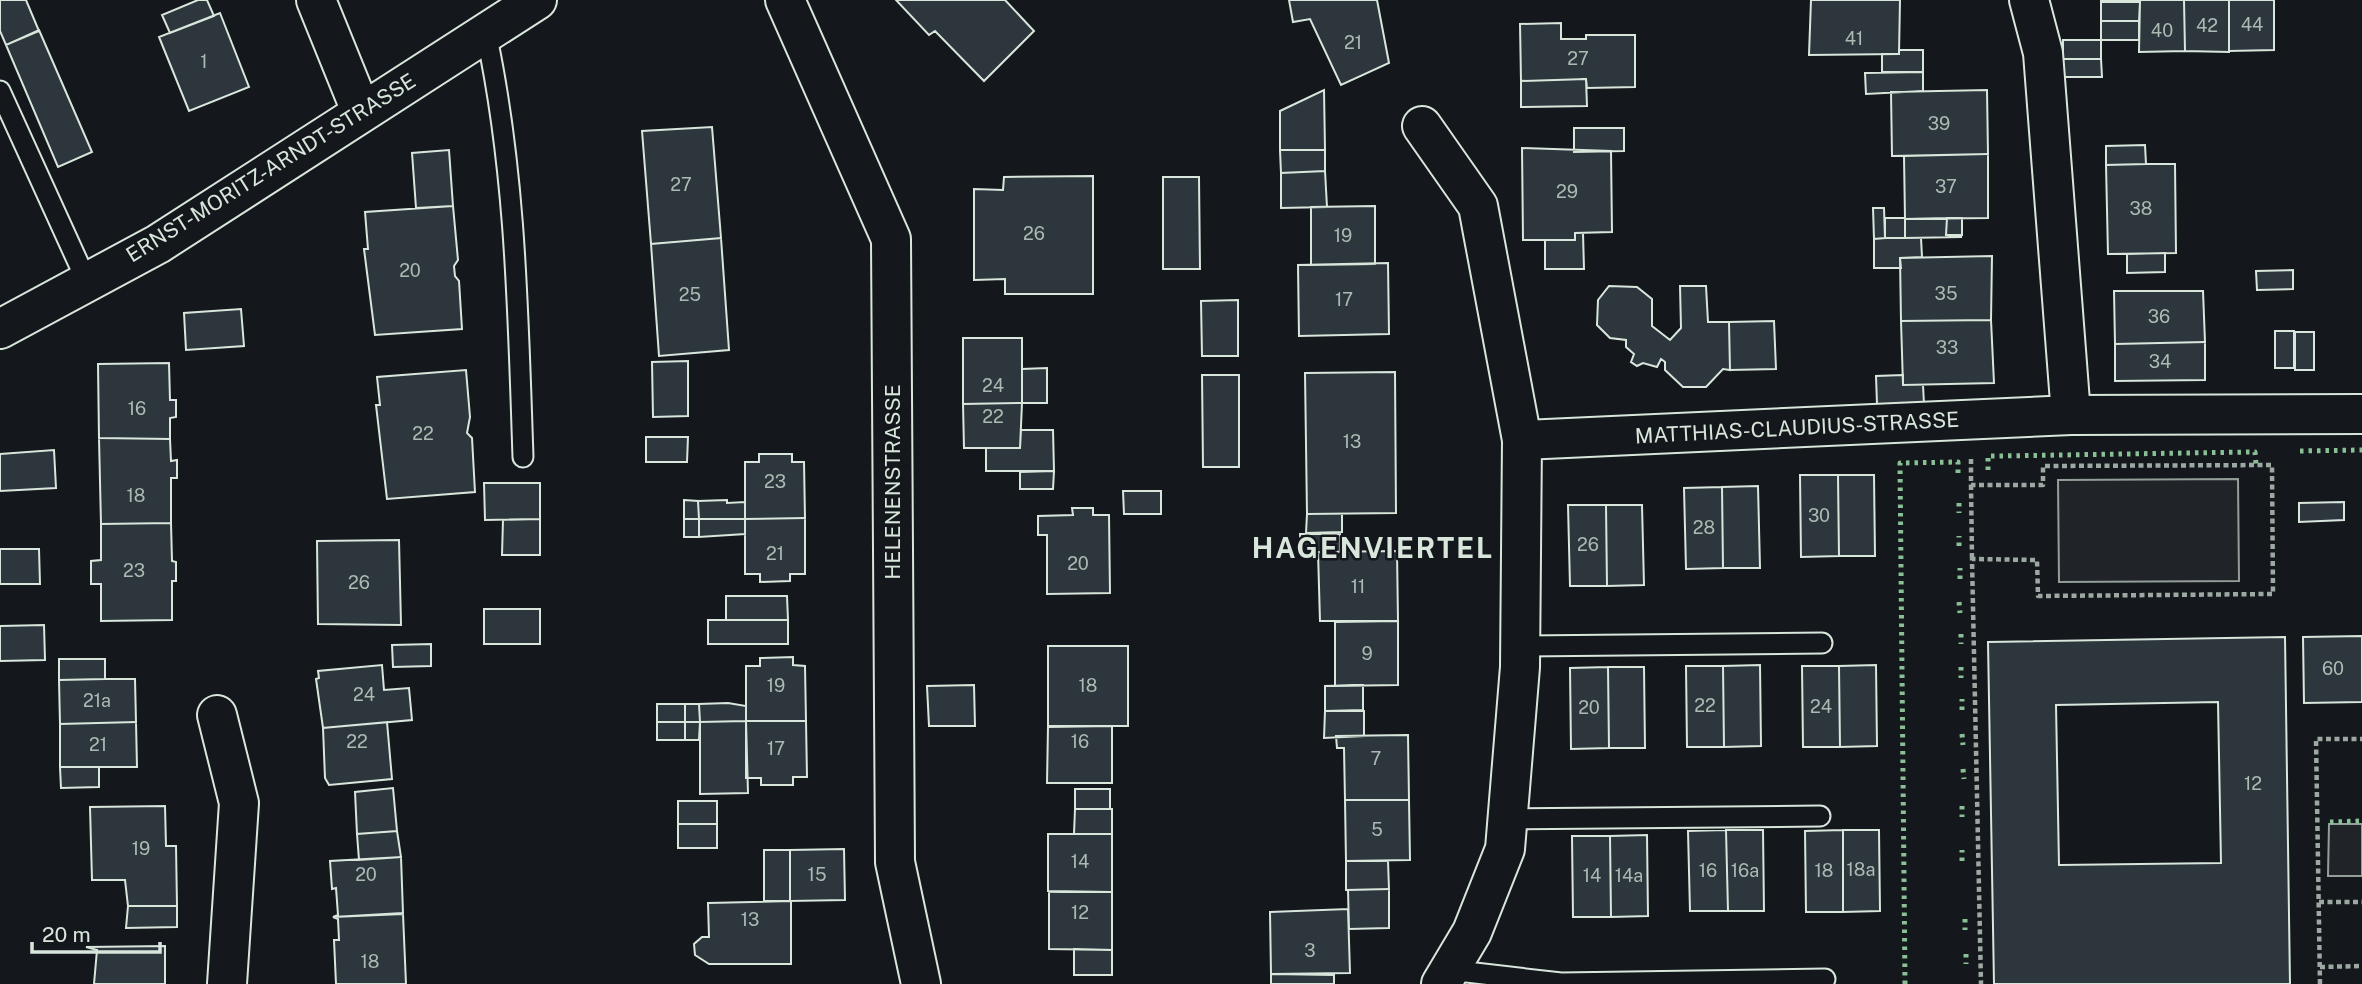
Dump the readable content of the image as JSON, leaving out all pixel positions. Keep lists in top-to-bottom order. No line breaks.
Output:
{"streets":{"street":["ERNST-MORITZ-ARNDT-STRASSE","MATTHIAS-CLAUDIUS-STRASSE","HELENENSTRASSE"]},"districts":["HAGENVIERTEL"],"house_numbers":["44","42","40","41","21","27","1","39","27","37","29","38","26","19","20","35","25","17","36","33","34","24","16","22","22","13","23","18","30","28","26","21","20","23","26","11","9","60","19","18","24","21a","22","24","20","22","16","21","17","7","12","5","19","14","18a","16","16a","18","20","15","14","14a","12","13","3","18"],"scale_bar":"20 m"}
